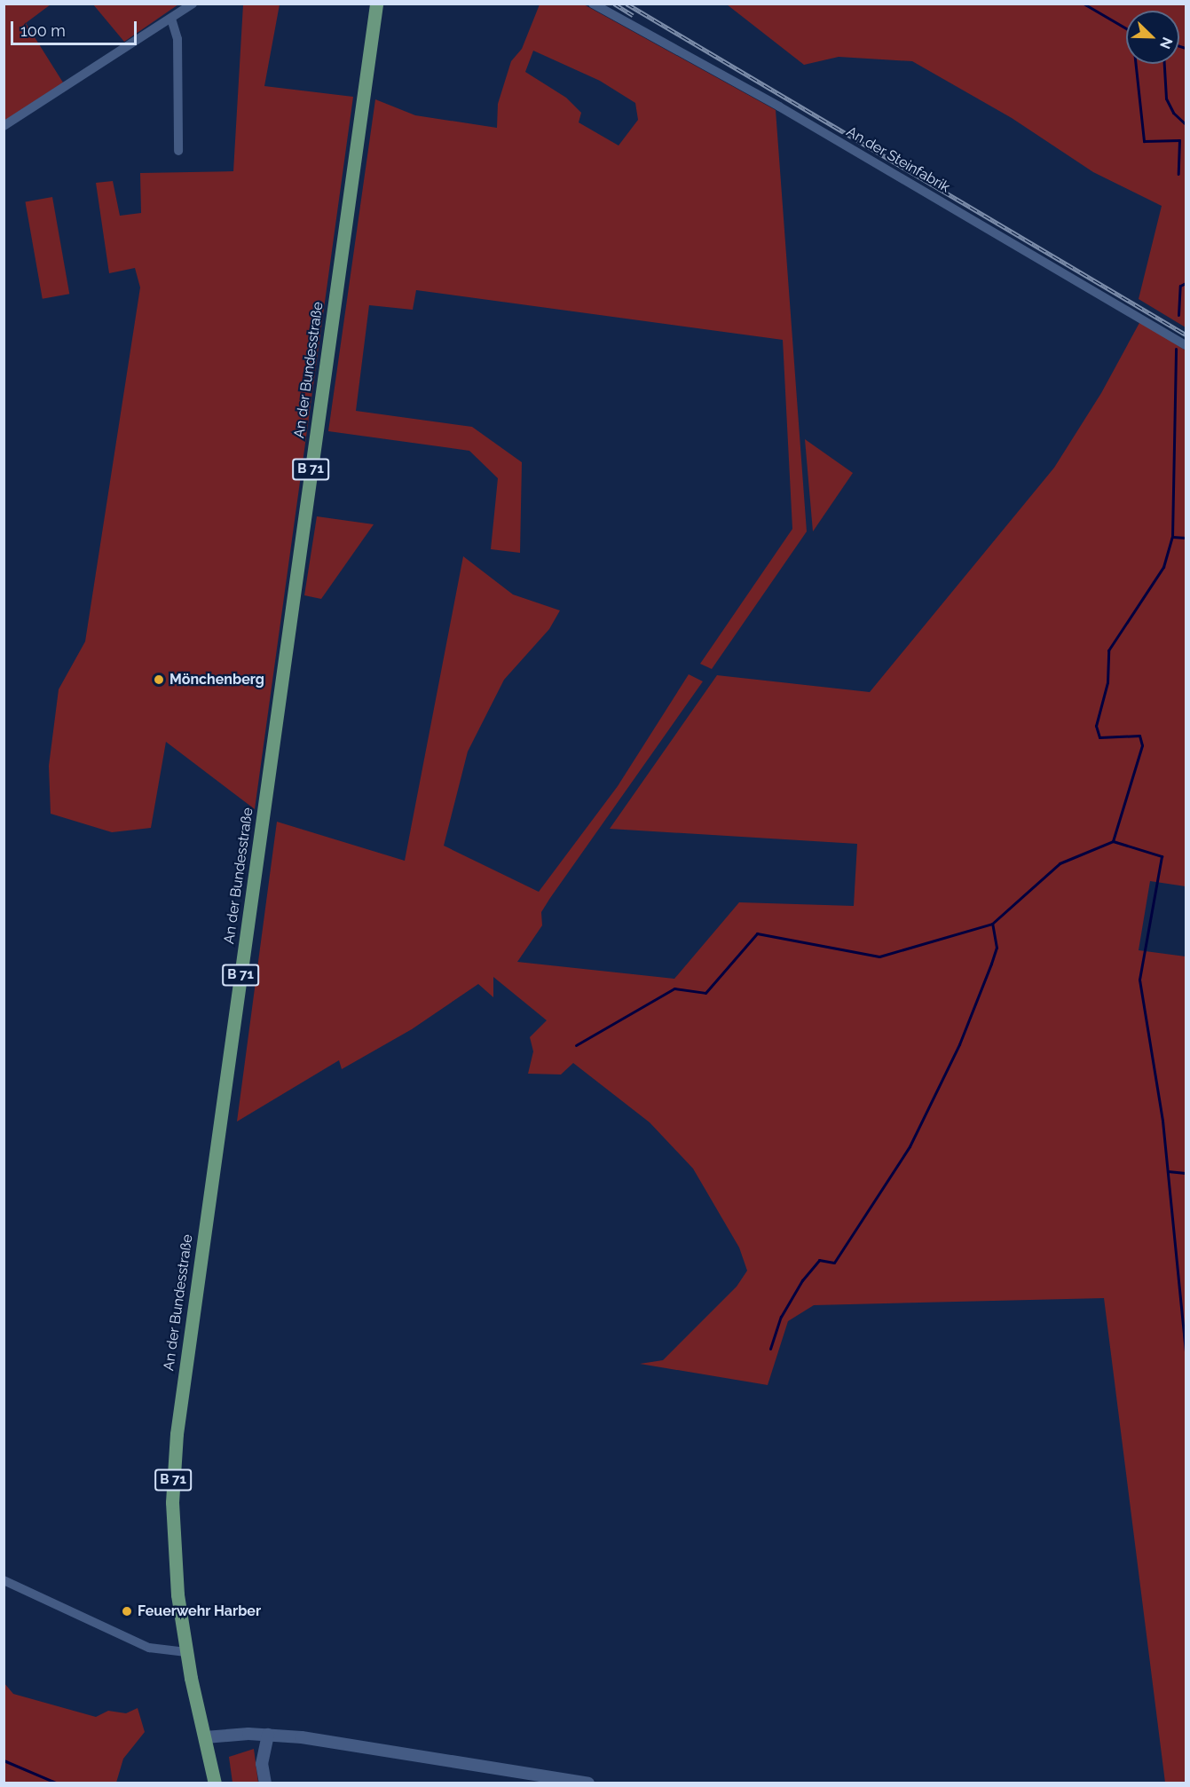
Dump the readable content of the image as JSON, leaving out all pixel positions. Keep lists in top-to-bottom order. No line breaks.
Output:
{"streets":{"main road":["An der Bundesstraße","B 71"],"street":["An der Steinfabrik"]},"places":["Mönchenberg","Feuerwehr Harber"],"scale_bar":"100 m","north":"bottom right"}
